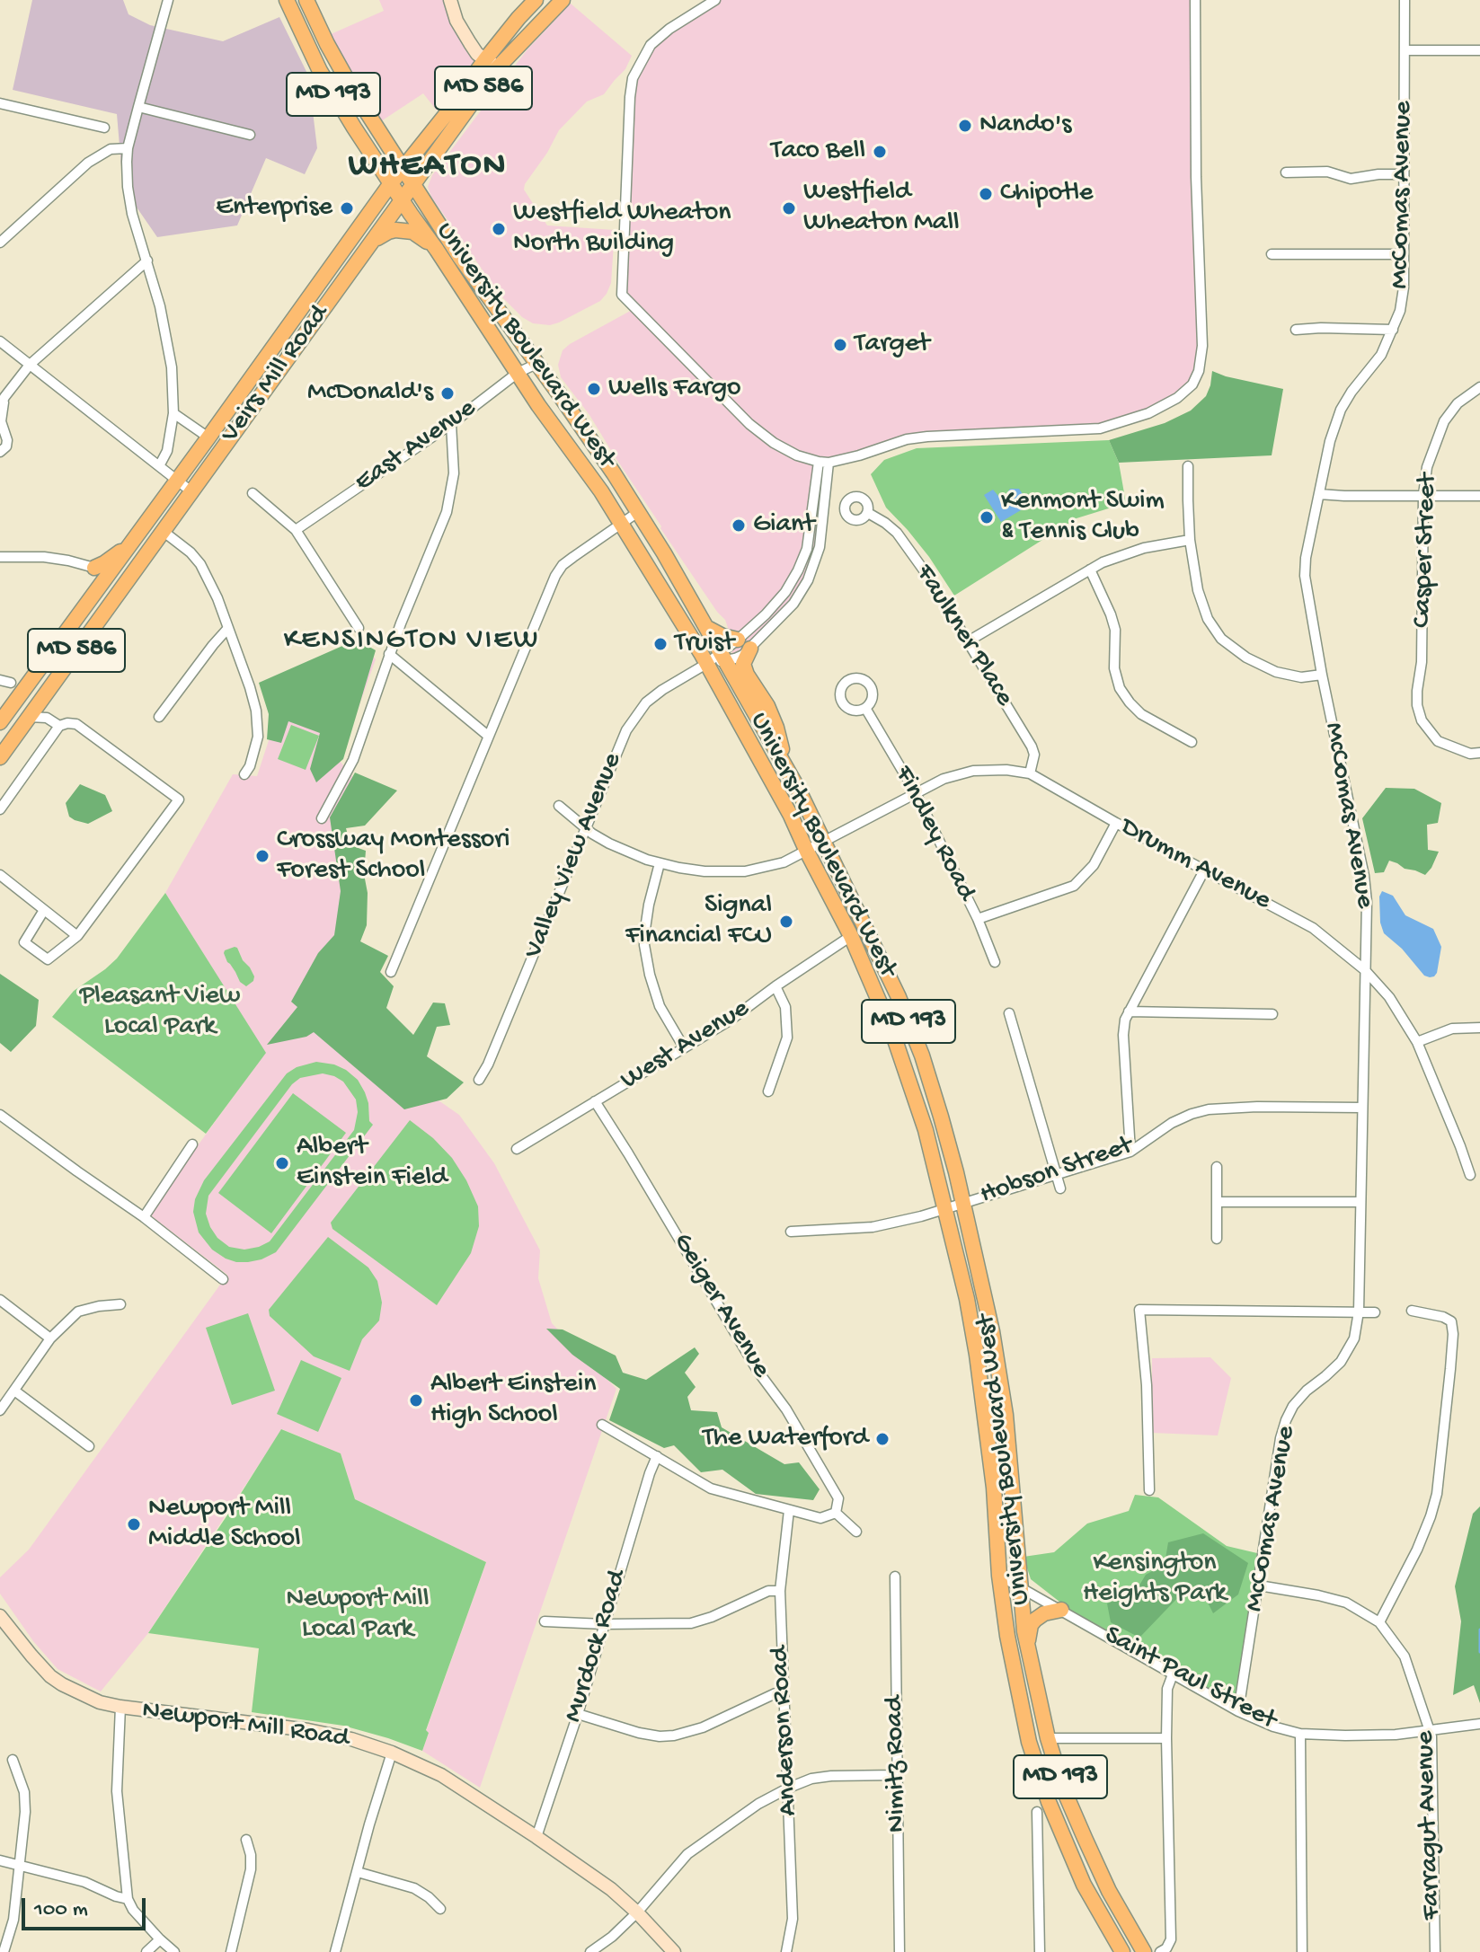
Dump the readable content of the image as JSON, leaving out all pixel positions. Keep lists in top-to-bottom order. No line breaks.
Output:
{"streets":{"main road":["MD 586","MD 193","University Boulevard West","Veirs Mill Road"],"street":["McComas Avenue","East Avenue","Casper Street","Faulkner Place","Findley Road","Valley View Avenue","Drumm Avenue","West Avenue","Hobson Street","Geiger Avenue","Murdock Road","Saint Paul Street","Newport Mill Road","Anderson Road","Nimitz Road","Farragut Avenue"]},"crossings":[["McComas Avenue","Drumm Avenue"],["McComas Avenue","Hobson Street"],["McComas Avenue","Saint Paul Street"],["McComas Avenue","Farragut Avenue"],["University Boulevard West","Veirs Mill Road"],["University Boulevard West","East Avenue"],["University Boulevard West","Valley View Avenue"],["University Boulevard West","Drumm Avenue"],["University Boulevard West","West Avenue"],["University Boulevard West","Hobson Street"],["University Boulevard West","Saint Paul Street"],["Faulkner Place","Drumm Avenue"],["Findley Road","Drumm Avenue"],["Valley View Avenue","Drumm Avenue"],["West Avenue","Geiger Avenue"],["Murdock Road","Newport Mill Road"],["Saint Paul Street","Farragut Avenue"]],"districts":["WHEATON","KENSINGTON VIEW"],"parks":["Pleasant View Local Park","Kensington Heights Park","Newport Mill Local Park"],"places":["Nando's","Taco Bell","Chipotle","Enterprise","Westfield Wheaton Mall","Westfield Wheaton North Building","Target","Wells Fargo","McDonald's","Kenmont Swim & Tennis Club","Giant","Truist","Crossway Montessori Forest School","Signal Financial FCU","Albert Einstein Field","Albert Einstein High School","The Waterford","Newport Mill Middle School"],"scale_bar":"100 m"}
